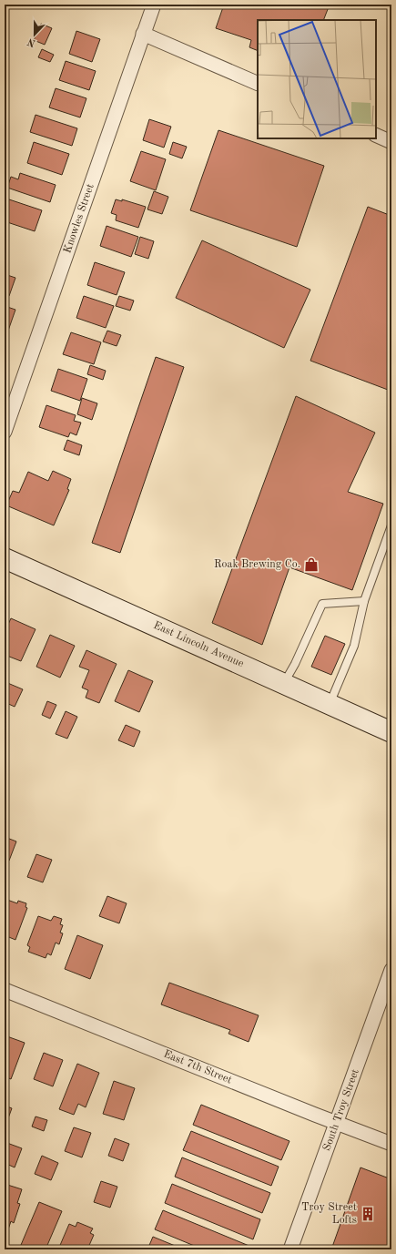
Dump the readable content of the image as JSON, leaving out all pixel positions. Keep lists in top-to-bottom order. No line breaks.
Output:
{"streets":{"street":["Knowles Street","East Lincoln Avenue","East 7th Street","South Troy Street"]},"crossings":[["East 7th Street","South Troy Street"]],"places":{"shop":["Roak Brewing Co."],"building":["Troy Street Lofts"]},"north":"bottom"}
